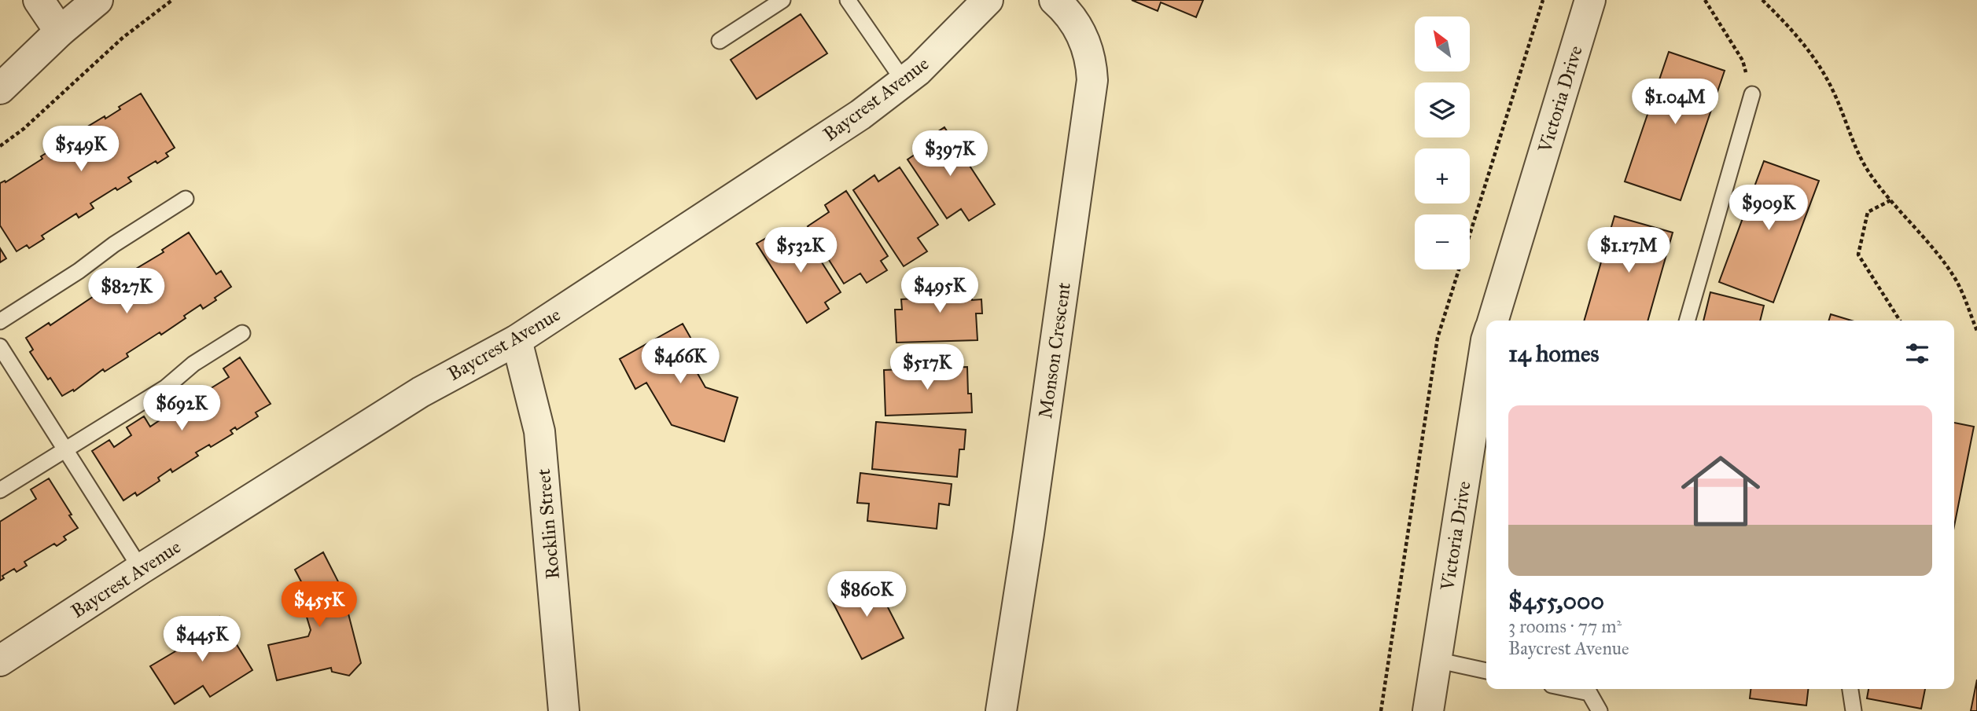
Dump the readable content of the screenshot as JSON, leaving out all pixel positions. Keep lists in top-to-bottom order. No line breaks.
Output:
{"streets":{"street":["Baycrest Avenue","Victoria Drive","Monson Crescent","Rocklin Street"]},"crossings":[["Baycrest Avenue","Rocklin Street"]],"north":"top left","page":{"map_buttons":["+","−"],"price":["$1.04M","$549K","$397K","$909K","$532K","$1.17M","$495K","$827K","$466K","$517K","$692K","$860K","$455K","$445K"],"heading":"14 homes","list":[{"name":"$455,000","note":"3 rooms · 77 m² · Baycrest Avenue"}]}}
